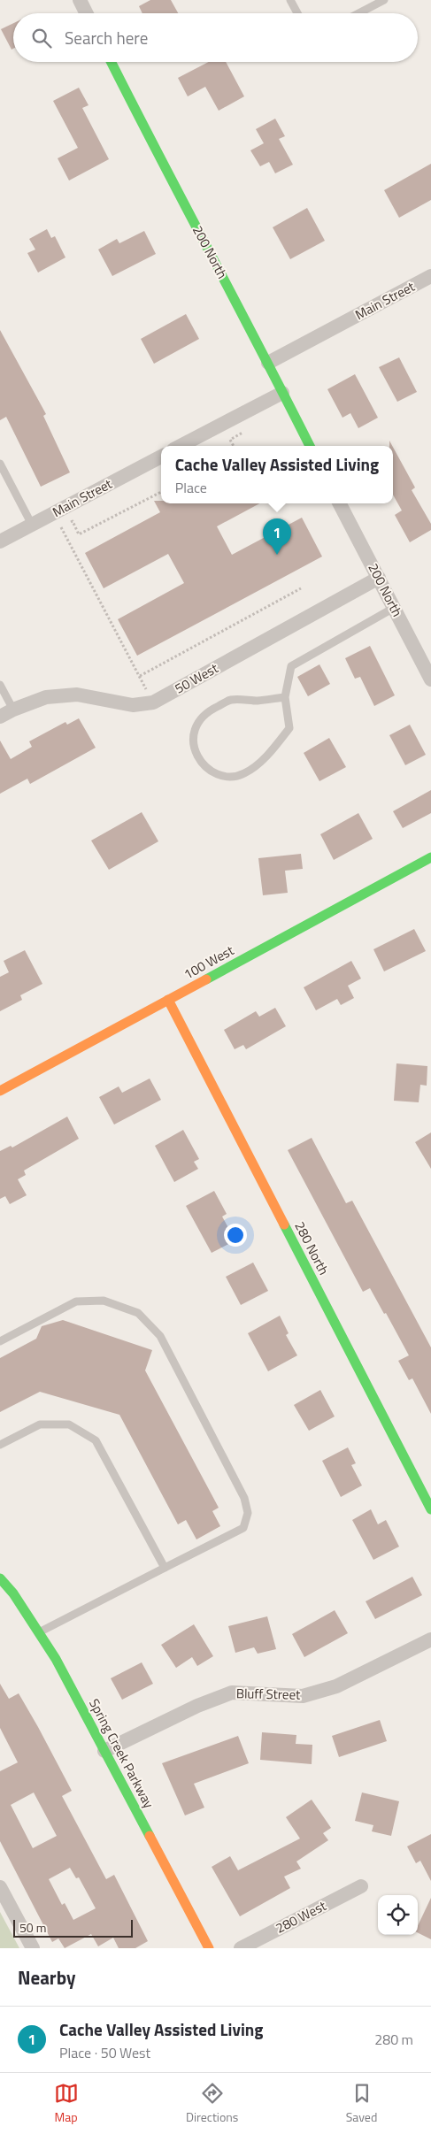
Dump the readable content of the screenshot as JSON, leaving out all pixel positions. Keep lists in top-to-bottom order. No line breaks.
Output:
{"streets":{"street":["200 North","Main Street","50 West","100 West","280 North","Bluff Street","Spring Creek Parkway","280 West"]},"crossings":[["200 North","Main Street"],["200 North","50 West"],["100 West","280 North"],["Bluff Street","Spring Creek Parkway"]],"scale_bar":"50 m","page":{"search":"Search here","popup":["Cache Valley Assisted Living","Place"],"pins":"1","scale":"50 m","heading":"Nearby","list":[{"mark":"1","name":"Cache Valley Assisted Living","note":"Place · 50 West","value":"280 m"}],"nav":["Map","Directions","Saved"]}}
